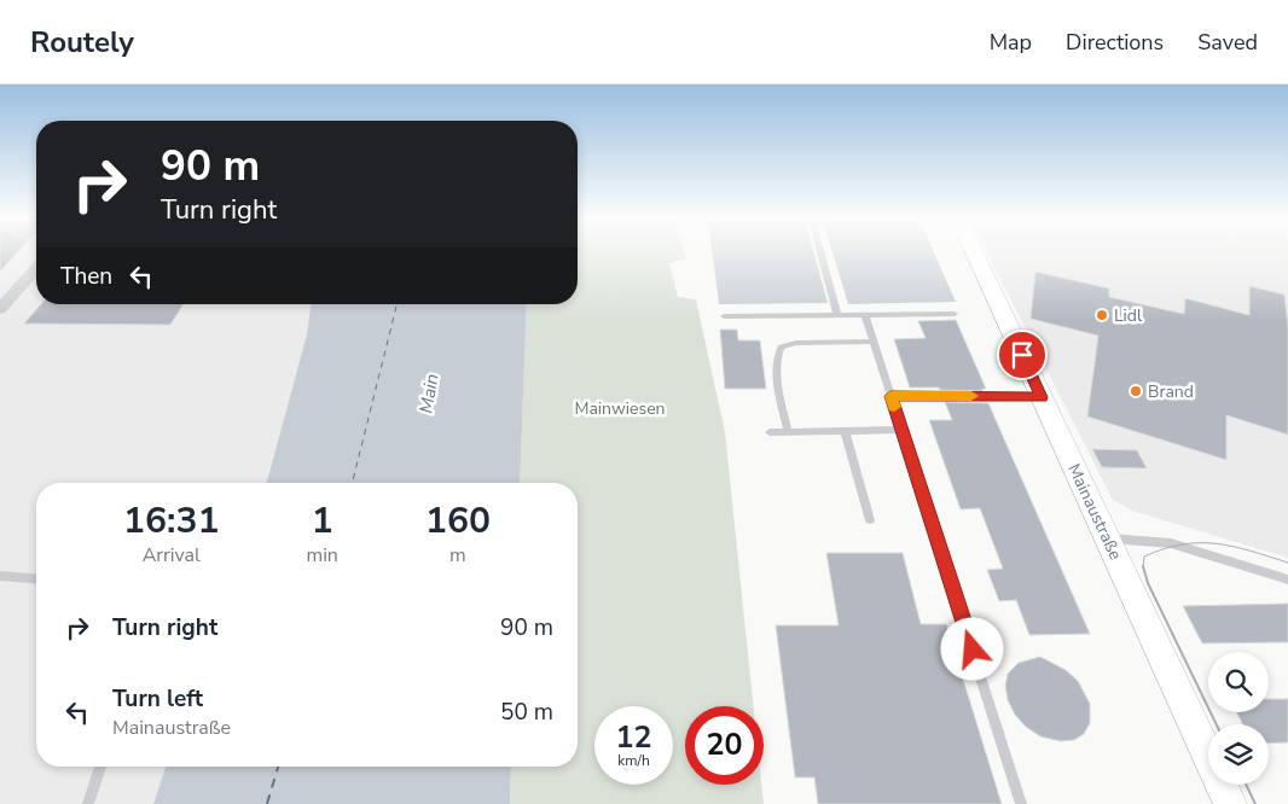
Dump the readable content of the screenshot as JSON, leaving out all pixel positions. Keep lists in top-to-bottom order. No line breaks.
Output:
{"streets":{"main road":["Mainaustraße"]},"water":["Main"],"parks":["Mainwiesen"],"places":["Lidl","Brand"],"page":{"header":"Routely","nav":["Map","Directions","Saved"],"turn":["90 m","Turn right"],"then":"Then","eta":["16:31","Arrival","1","min","160","m"],"list":[{"name":"Turn right","value":"90 m"},{"name":"Turn left","note":"Mainaustraße","value":"50 m"}],"speed":"12 km/h","limit":"20"}}
